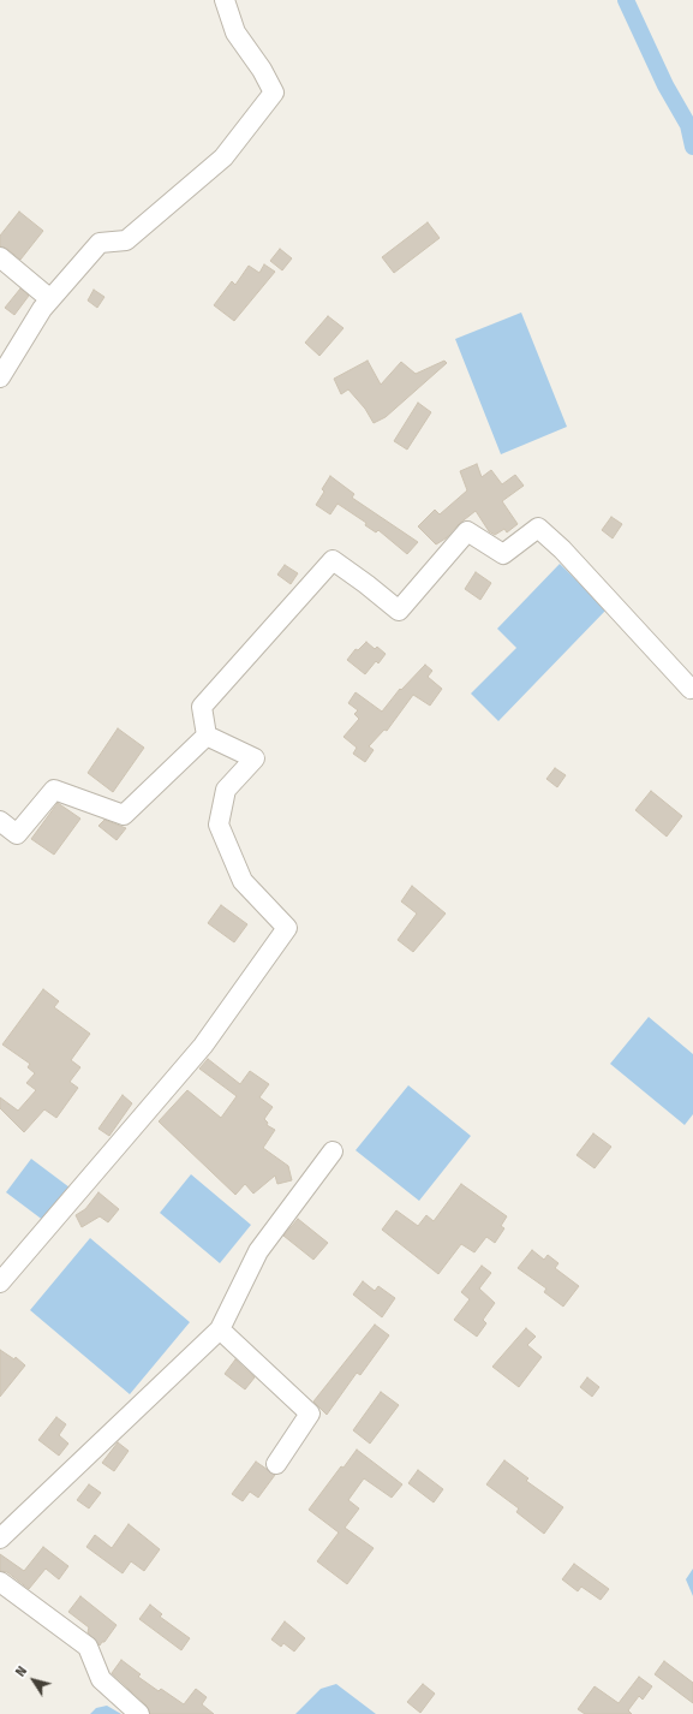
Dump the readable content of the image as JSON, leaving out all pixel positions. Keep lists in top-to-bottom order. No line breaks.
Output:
{"north":"top left"}
